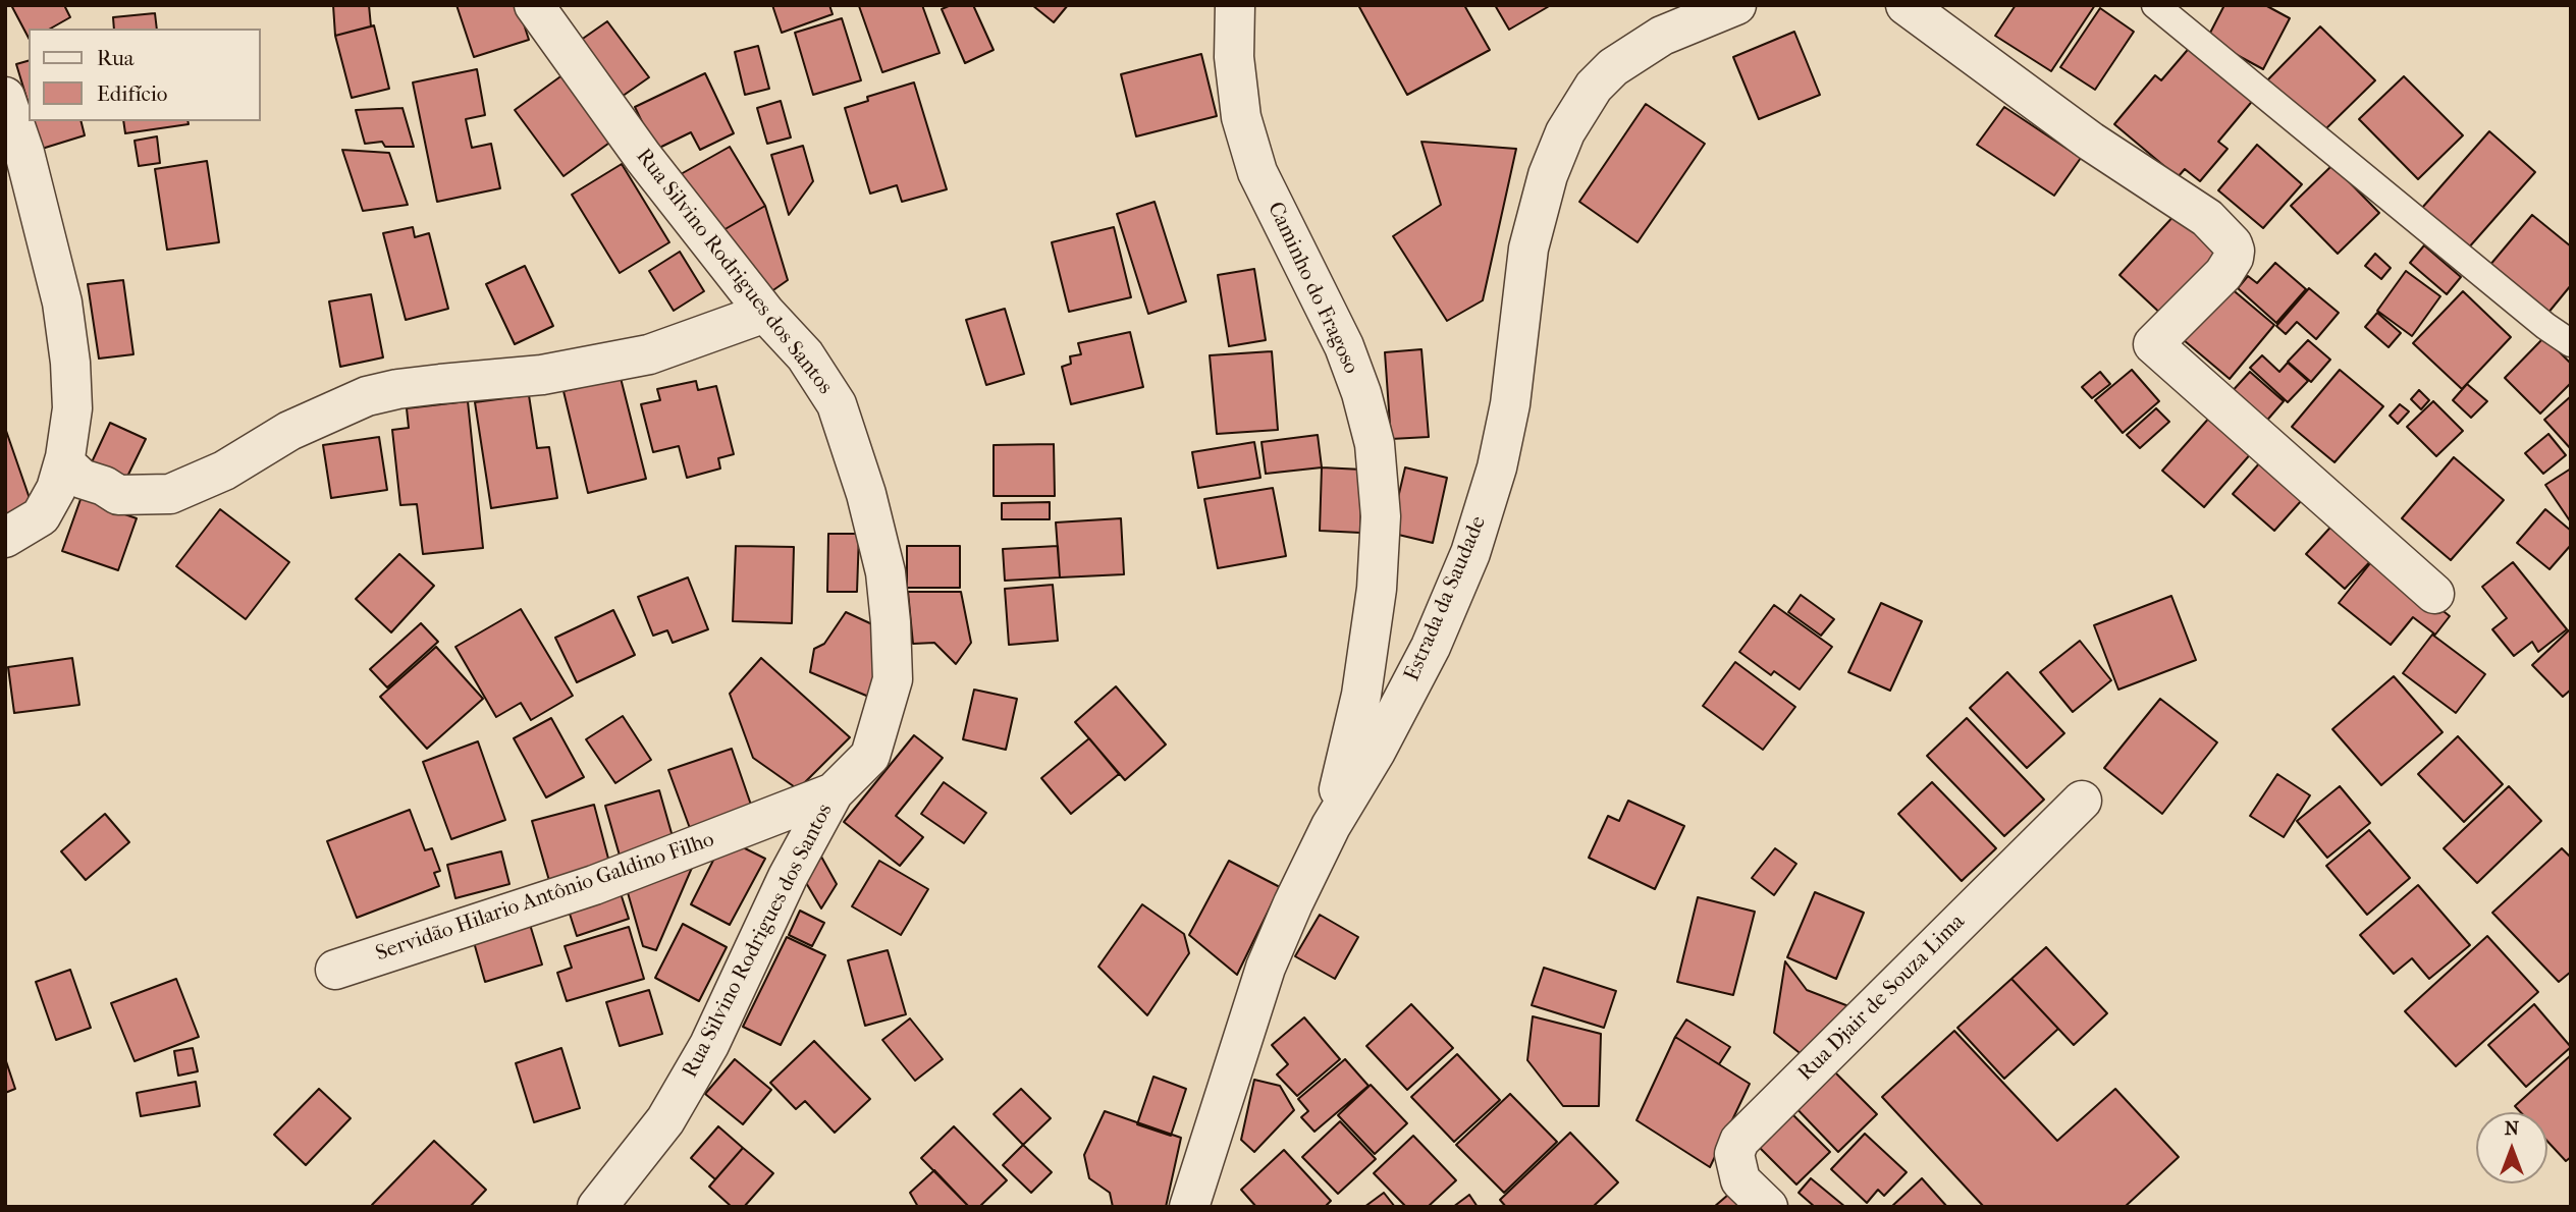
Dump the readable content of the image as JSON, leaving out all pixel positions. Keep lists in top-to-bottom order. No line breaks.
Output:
{"streets":{"street":["Rua Silvino Rodrigues dos Santos","Caminho do Fragoso","Estrada da Saudade","Servidão Hilario Antônio Galdino Filho","Rua Djair de Souza Lima"]},"crossings":[["Rua Silvino Rodrigues dos Santos","Servidão Hilario Antônio Galdino Filho"],["Caminho do Fragoso","Estrada da Saudade"]],"legend":["Rua","Edifício"],"north":"top"}
